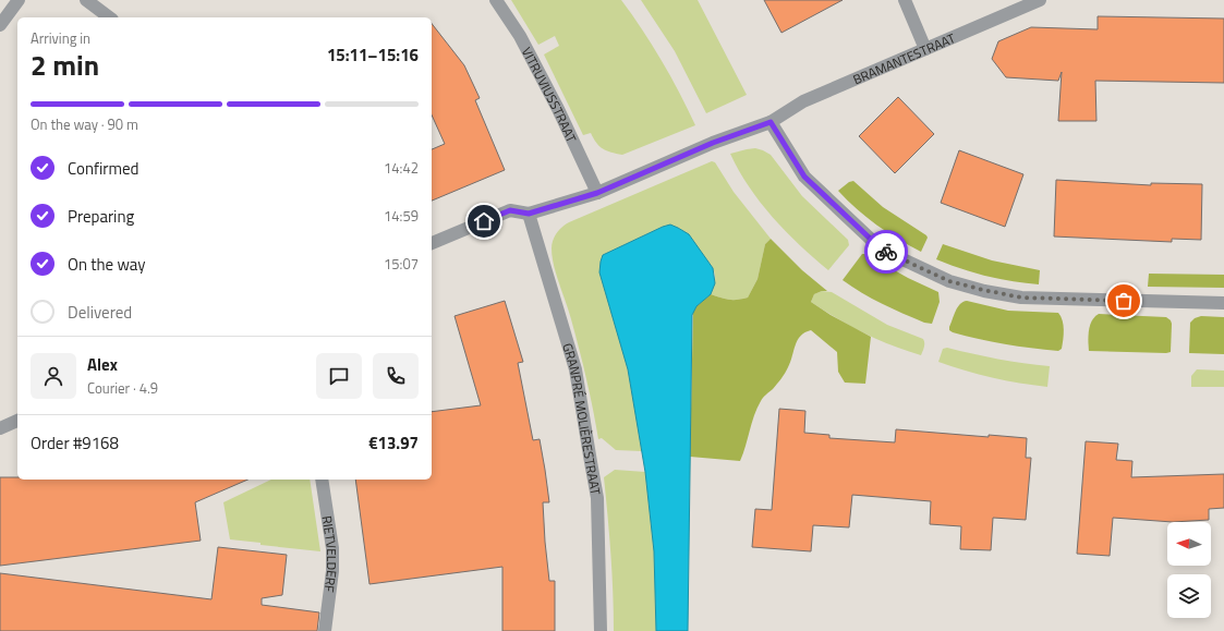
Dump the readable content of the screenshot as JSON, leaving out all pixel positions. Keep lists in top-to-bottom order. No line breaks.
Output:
{"streets":{"street":["BRAMANTESTRAAT","VITRUVIUSSTRAAT","GRANPRÉ MOLIÈRESTRAAT","RIETVELDERF"]},"crossings":[["BRAMANTESTRAAT","VITRUVIUSSTRAAT"],["BRAMANTESTRAAT","GRANPRÉ MOLIÈRESTRAAT"]],"north":"left","page":{"heading":["2 min","Arriving in","15:11–15:16"],"panel":["Alex","Courier · 4.9","Order #9168","€13.97"],"bar":"On the way · 90 m","list":[["Confirmed","14:42"],["Preparing","14:59"],["On the way","15:07"],"Delivered"]}}
